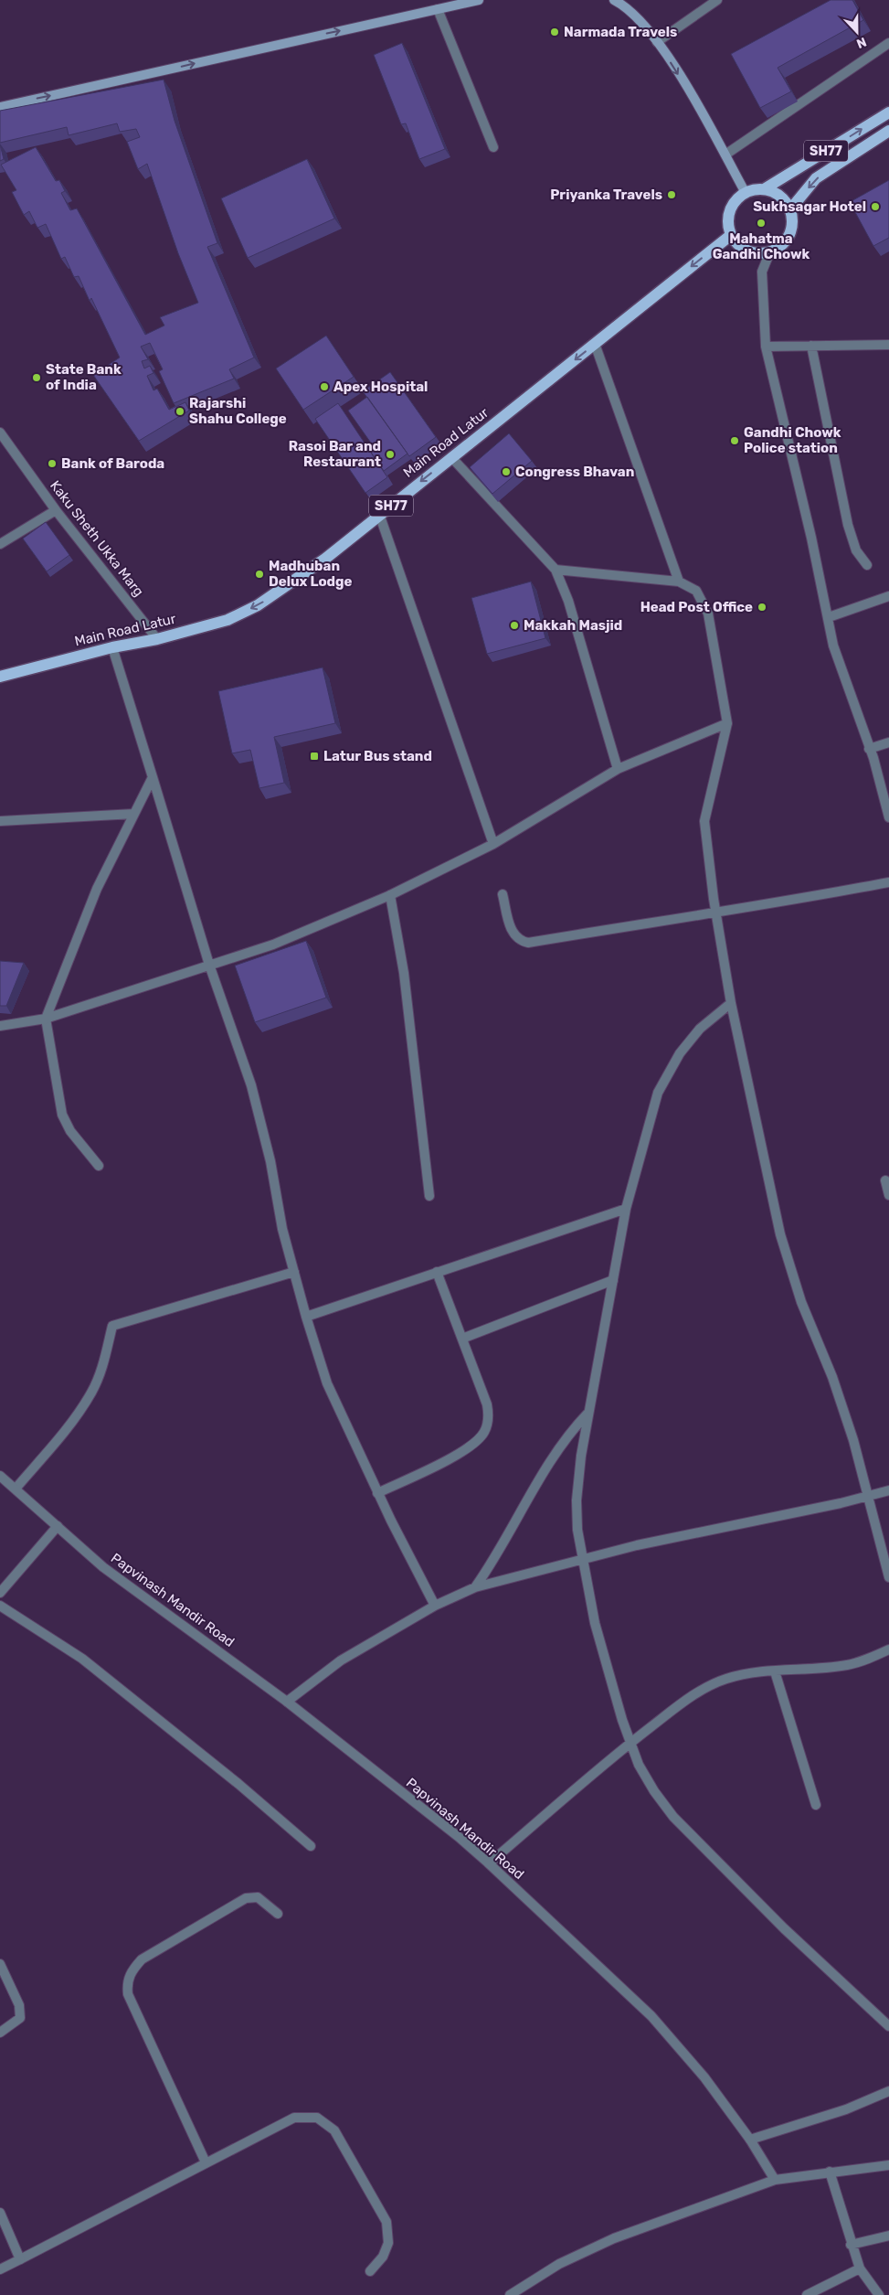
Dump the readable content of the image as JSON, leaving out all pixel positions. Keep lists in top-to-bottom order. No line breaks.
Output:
{"streets":{"main road":["SH77","Main Road Latur"],"street":["Kaku Sheth Ukka Marg","Papvinash Mandir Road"]},"crossings":[["SH77","Main Road Latur"],["Main Road Latur","Kaku Sheth Ukka Marg"]],"one_way":["Main Road Latur"],"places":{"other":["Narmada Travels","Priyanka Travels","Sukhsagar Hotel","Mahatma Gandhi Chowk","State Bank of India","Apex Hospital","Rajarshi Shahu College","Gandhi Chowk Police station","Rasoi Bar and Restaurant","Bank of Baroda","Congress Bhavan","Madhuban Delux Lodge","Head Post Office","Makkah Masjid"],"transit":["Latur Bus stand"]},"north":"bottom"}
